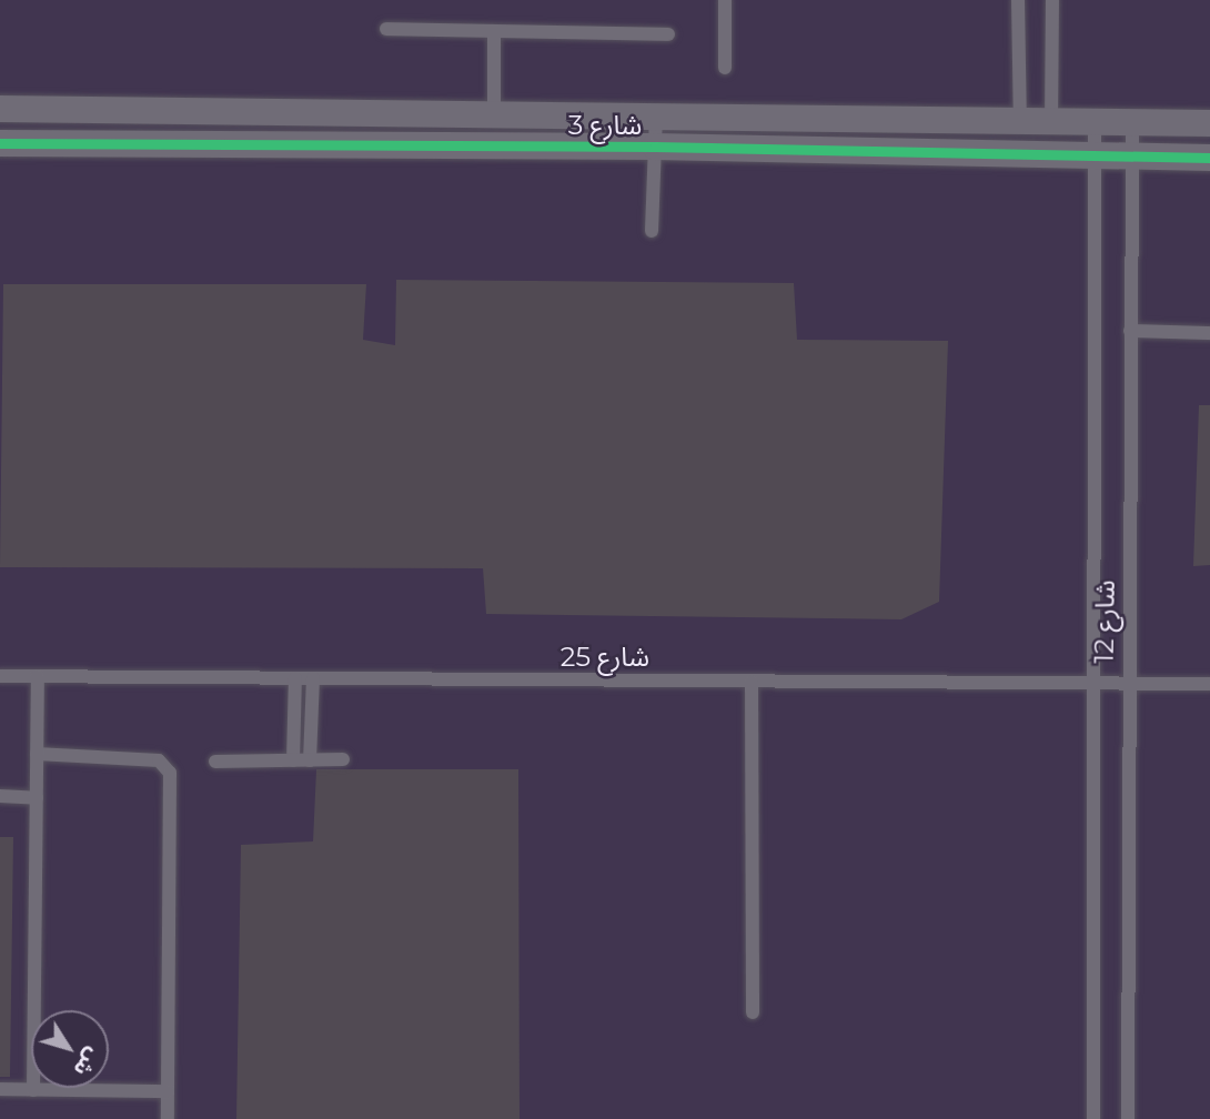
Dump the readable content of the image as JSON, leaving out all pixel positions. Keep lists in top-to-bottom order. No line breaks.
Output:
{"streets":{"street":["شارع 3"],"lane":["شارع 12","شارع 25"]},"crossings":[["شارع 3","شارع 12"],["شارع 12","شارع 25"]],"north":"bottom right"}
